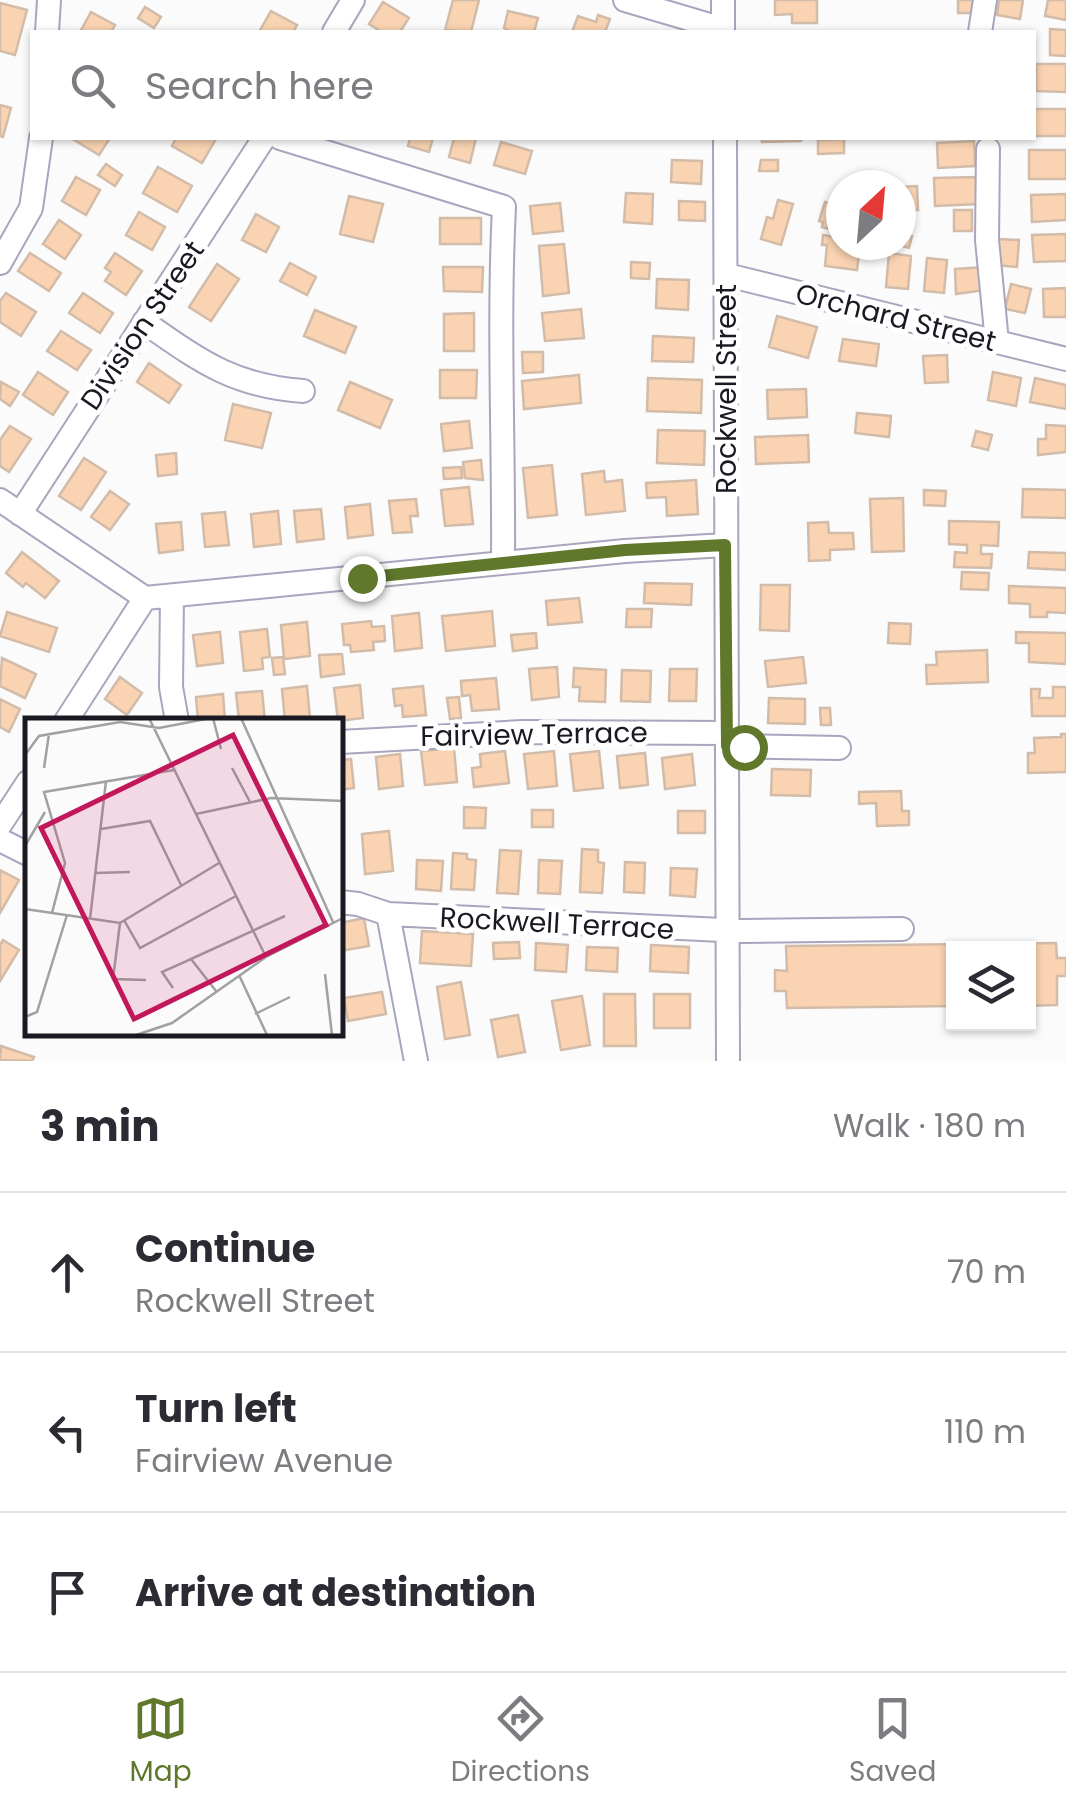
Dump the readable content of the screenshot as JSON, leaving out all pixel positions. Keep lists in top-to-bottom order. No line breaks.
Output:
{"streets":{"street":["Orchard Street","Division Street","Rockwell Street","Fairview Terrace","Rockwell Terrace"]},"crossings":[["Orchard Street","Rockwell Street"],["Rockwell Street","Fairview Terrace"],["Rockwell Street","Rockwell Terrace"]],"north":"top right","page":{"search":"Search here","heading":["3 min","Walk · 180 m"],"list":[["Continue","Rockwell Street","70 m"],["Turn left","Fairview Avenue","110 m"],"Arrive at destination"],"nav":["Map","Directions","Saved"]}}
